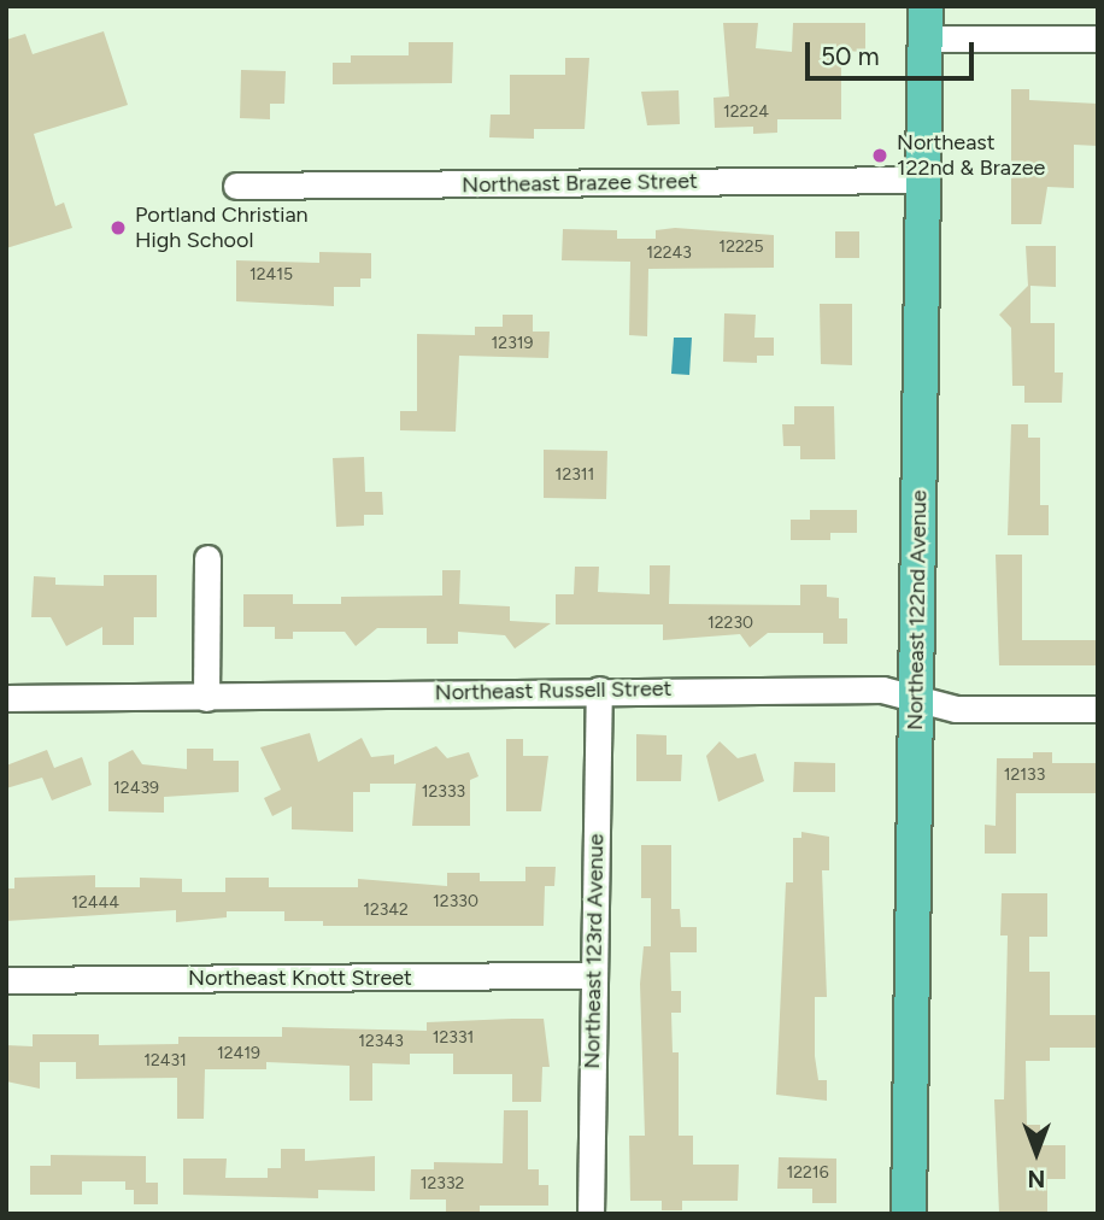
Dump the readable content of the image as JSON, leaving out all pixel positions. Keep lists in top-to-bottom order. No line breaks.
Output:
{"streets":{"main road":["Northeast 122nd Avenue"],"street":["Northeast Brazee Street","Northeast Russell Street","Northeast 123rd Avenue","Northeast Knott Street"]},"crossings":[["Northeast Brazee Street","Northeast 122nd Avenue"],["Northeast 122nd Avenue","Northeast Russell Street"],["Northeast Russell Street","Northeast 123rd Avenue"],["Northeast 123rd Avenue","Northeast Knott Street"]],"places":["Northeast 122nd & Brazee","Portland Christian High School"],"house_numbers":["12224","12225","12243","12415","12319","12311","12230","12133","12439","12333","12330","12444","12342","12331","12343","12419","12431","12216","12332"],"scale_bar":"50 m","north":"bottom"}
